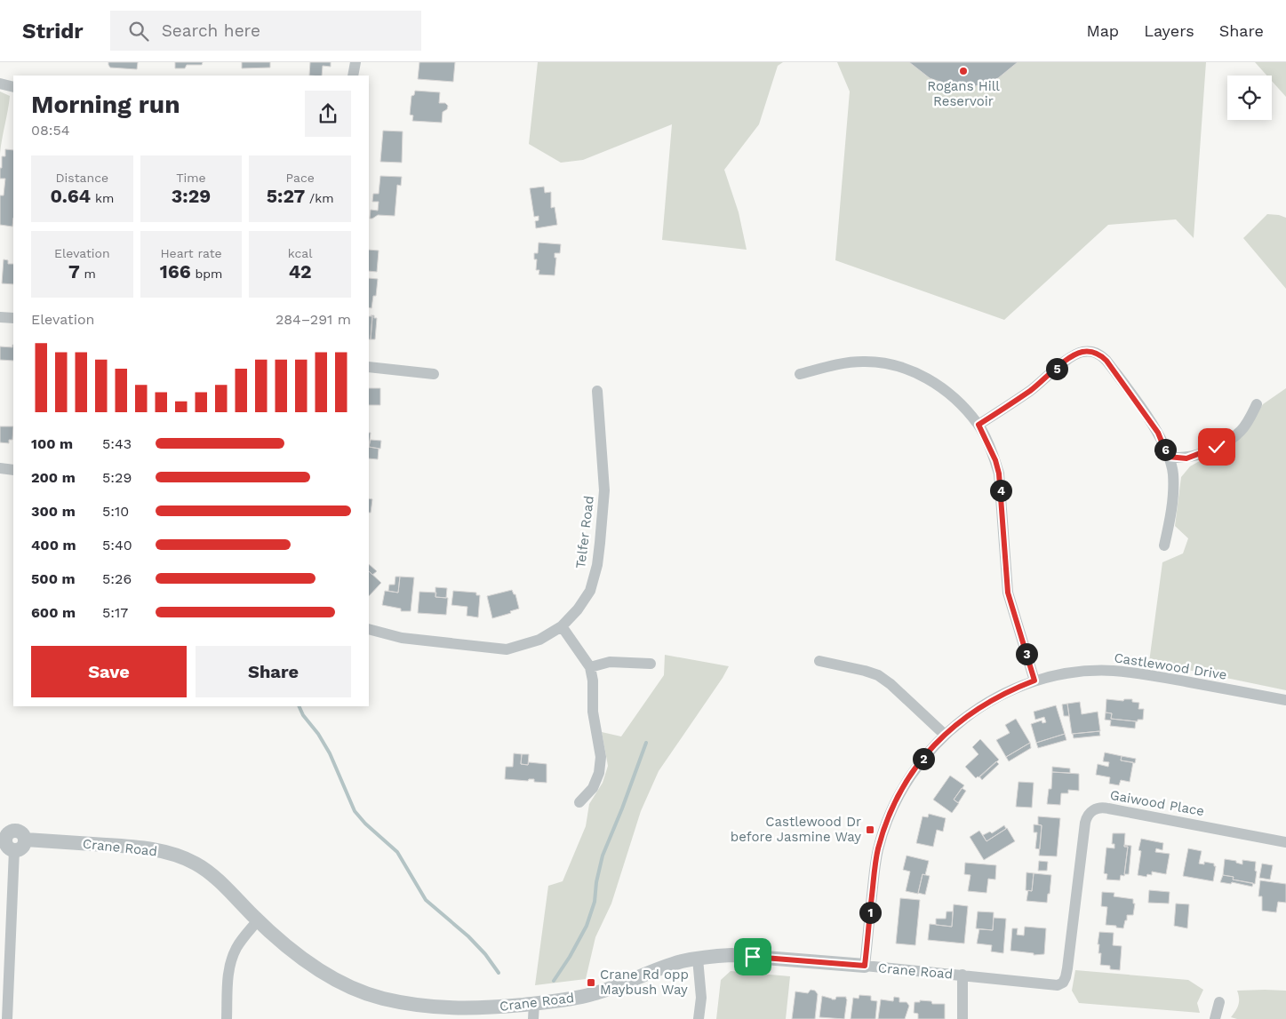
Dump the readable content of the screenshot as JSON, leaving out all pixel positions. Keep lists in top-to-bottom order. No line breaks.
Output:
{"streets":{"street":["Telfer Road","Castlewood Drive","Gaiwood Place","Crane Road"]},"crossings":[["Castlewood Drive","Crane Road"],["Gaiwood Place","Crane Road"]],"places":{"other":["Rogans Hill Reservoir"],"transit":["Castlewood Dr before Jasmine Way","Crane Rd opp Maybush Way"]},"page":{"header":"Stridr","search":"Search here","nav":["Map","Layers","Share"],"heading":["Morning run","08:54"],"stats":[["Distance","0.64 km"],["Time","3:29"],["Pace","5:27 /km"],["Elevation","7 m"],["Heart rate","166 bpm"],["kcal","42"]],"chart":["Elevation","284–291 m"],"pins":["5","6","4","3","2","1"],"list":[{"name":"100 m","note":"5:43"},{"name":"200 m","note":"5:29"},{"name":"300 m","note":"5:10"},{"name":"400 m","note":"5:40"},{"name":"500 m","note":"5:26"},{"name":"600 m","note":"5:17"}],"buttons":["Save","Share"]}}
